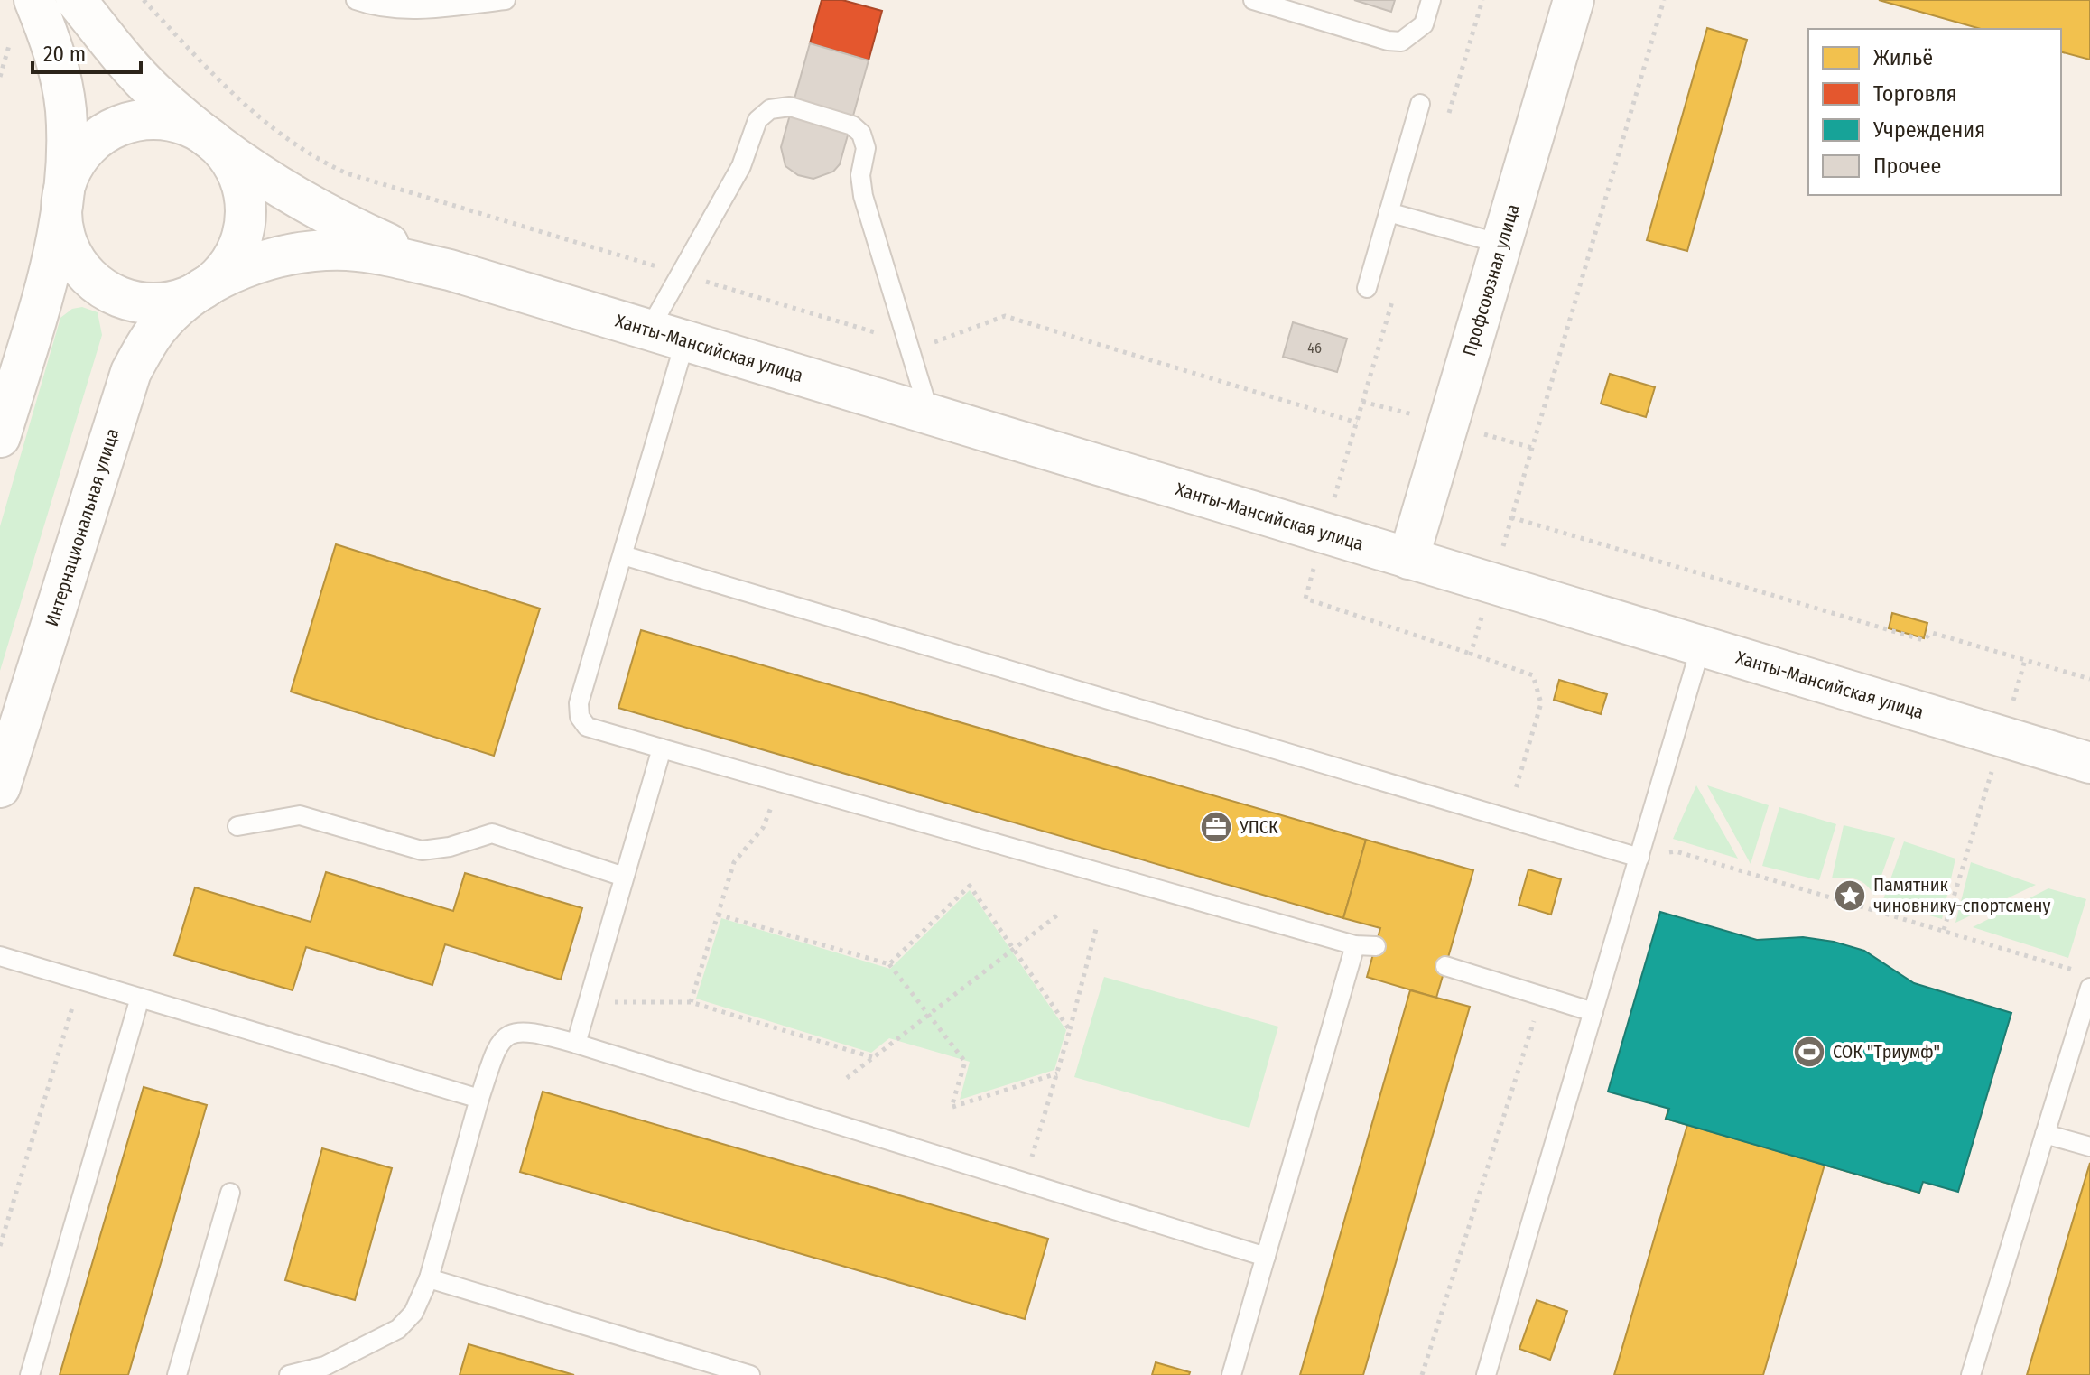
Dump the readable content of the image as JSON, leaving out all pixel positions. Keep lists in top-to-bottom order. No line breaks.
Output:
{"streets":{"main road":["Профсоюзная улица","Ханты-Мансийская улица","Интернациональная улица"]},"crossings":[["Профсоюзная улица","Ханты-Мансийская улица"],["Ханты-Мансийская улица","Интернациональная улица"]],"places":{"office":["УПСК"],"place":["Памятник чиновнику-спортсмену"],"sports":["СОК \"Триумф\""]},"house_numbers":["46"],"legend":["Жильё","Торговля","Учреждения","Прочее"],"scale_bar":"20 m"}
